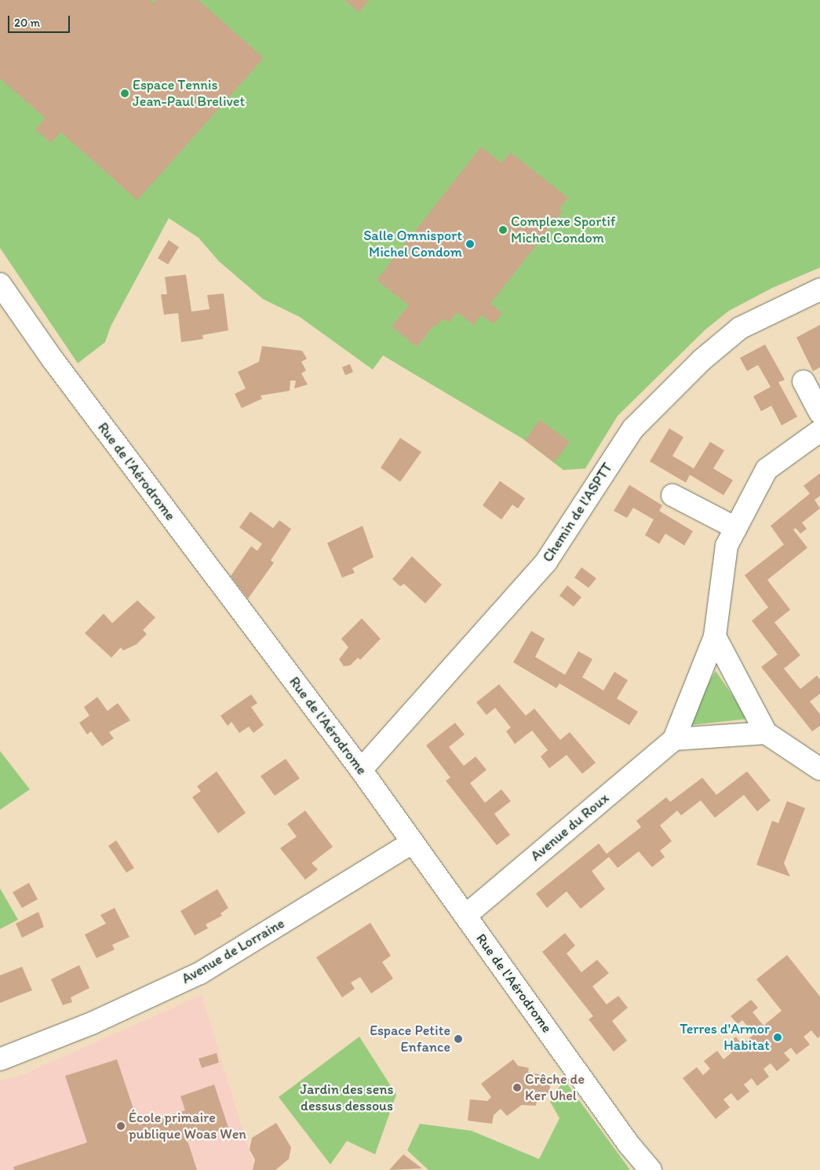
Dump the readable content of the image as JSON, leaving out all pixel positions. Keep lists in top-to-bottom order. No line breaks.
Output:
{"streets":{"street":["Rue de l'Aérodrome","Chemin de l'ASPTT","Avenue du Roux","Avenue de Lorraine"]},"crossings":[["Rue de l'Aérodrome","Chemin de l'ASPTT"],["Rue de l'Aérodrome","Avenue du Roux"],["Rue de l'Aérodrome","Avenue de Lorraine"]],"parks":["Jardin des sens dessus dessous"],"places":["Espace Tennis Jean-Paul Brelivet","Complexe Sportif Michel Condom","Salle Omnisport Michel Condom","Terres d'Armor Habitat","Espace Petite Enfance","Crêche de Ker Uhel","École primaire publique Woas Wen"],"scale_bar":"20 m"}
